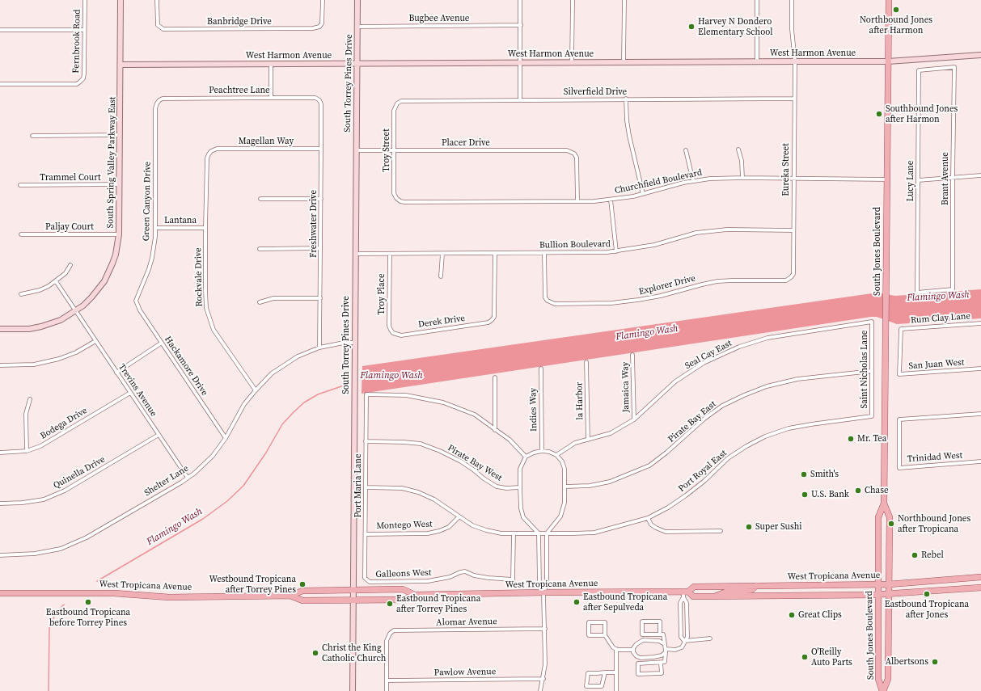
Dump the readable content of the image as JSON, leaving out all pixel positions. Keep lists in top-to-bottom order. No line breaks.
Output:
{"streets":{"main road":["West Harmon Avenue","South Torrey Pines Drive","South Spring Valley Parkway East","South Jones Boulevard","West Tropicana Avenue"],"street":["Bugbee Avenue","Banbridge Drive","Fernbrook Road","Peachtree Lane","Silverfield Drive","Magellan Way","Placer Drive","Troy Street","Eureka Street","Trammel Court","Brant Avenue","Lucy Lane","Churchfield Boulevard","Green Canyon Drive","Lantana","Freshwater Drive","Paljay Court","Bullion Boulevard","Rockvale Drive","Explorer Drive","Troy Place","Rum Clay Lane","Derek Drive","Seal Cay East","San Juan West","Hackamore Drive","Saint Nicholas Lane","Jamaica Way","Trevins Avenue","la Harbor","Indies Way","Pirate Bay East","Bodega Drive","Trinidad West","Pirate Bay West","Port Royal East","Quinella Drive","Shelter Lane","Port Maria Lane","Montego West","Galleons West","Alomar Avenue","Pawlow Avenue"]},"crossings":[["Bugbee Avenue","South Torrey Pines Drive"],["West Harmon Avenue","South Torrey Pines Drive"],["West Harmon Avenue","South Spring Valley Parkway East"],["West Harmon Avenue","Eureka Street"],["West Harmon Avenue","South Jones Boulevard"],["South Torrey Pines Drive","Placer Drive"],["South Torrey Pines Drive","Bullion Boulevard"],["South Torrey Pines Drive","Shelter Lane"],["South Torrey Pines Drive","West Tropicana Avenue"],["Peachtree Lane","Green Canyon Drive"],["Peachtree Lane","Freshwater Drive"],["Silverfield Drive","Troy Street"],["Silverfield Drive","Eureka Street"],["Magellan Way","Freshwater Drive"],["Magellan Way","Rockvale Drive"],["Placer Drive","Troy Street"],["Placer Drive","Churchfield Boulevard"],["Troy Street","Churchfield Boulevard"],["South Spring Valley Parkway East","Trammel Court"],["South Spring Valley Parkway East","Paljay Court"],["South Spring Valley Parkway East","Trevins Avenue"],["Eureka Street","Churchfield Boulevard"],["Eureka Street","Bullion Boulevard"],["Eureka Street","Explorer Drive"],["Brant Avenue","Lucy Lane"],["Churchfield Boulevard","South Jones Boulevard"],["Green Canyon Drive","Lantana"],["Green Canyon Drive","Hackamore Drive"],["Lantana","Rockvale Drive"],["Freshwater Drive","Shelter Lane"],["Bullion Boulevard","Explorer Drive"],["Bullion Boulevard","Troy Place"],["Bullion Boulevard","Derek Drive"],["South Jones Boulevard","West Tropicana Avenue"],["Rockvale Drive","Shelter Lane"],["Troy Place","Derek Drive"],["Rum Clay Lane","San Juan West"],["Seal Cay East","Saint Nicholas Lane"],["Seal Cay East","Jamaica Way"],["Seal Cay East","la Harbor"],["Seal Cay East","Indies Way"],["Seal Cay East","Pirate Bay East"],["Seal Cay East","Pirate Bay West"],["Seal Cay East","Port Royal East"],["Hackamore Drive","Shelter Lane"],["Saint Nicholas Lane","Pirate Bay East"],["Saint Nicholas Lane","Port Royal East"],["Trevins Avenue","Bodega Drive"],["Trevins Avenue","Quinella Drive"],["Trevins Avenue","Shelter Lane"],["Indies Way","Pirate Bay East"],["Indies Way","Pirate Bay West"],["Indies Way","Port Royal East"],["Pirate Bay East","Pirate Bay West"],["Pirate Bay East","Port Royal East"],["Pirate Bay West","Port Royal East"],["Pirate Bay West","Port Maria Lane"],["Port Maria Lane","Montego West"],["Port Maria Lane","Galleons West"],["Alomar Avenue","Pawlow Avenue"]],"water":["Flamingo Wash"],"places":["Northbound Jones after Harmon","Harvey N Dondero Elementary School","Southbound Jones after Harmon","Mr. Tea","Smith's","Chase","U.S. Bank","Northbound Jones after Tropicana","Super Sushi","Rebel","Westbound Tropicana after Torrey Pines","Eastbound Tropicana after Jones","Eastbound Tropicana before Torrey Pines","Eastbound Tropicana after Sepulveda","Eastbound Tropicana after Torrey Pines","Great Clips","Christ the King Catholic Church","O'Reilly Auto Parts","Albertsons"]}
